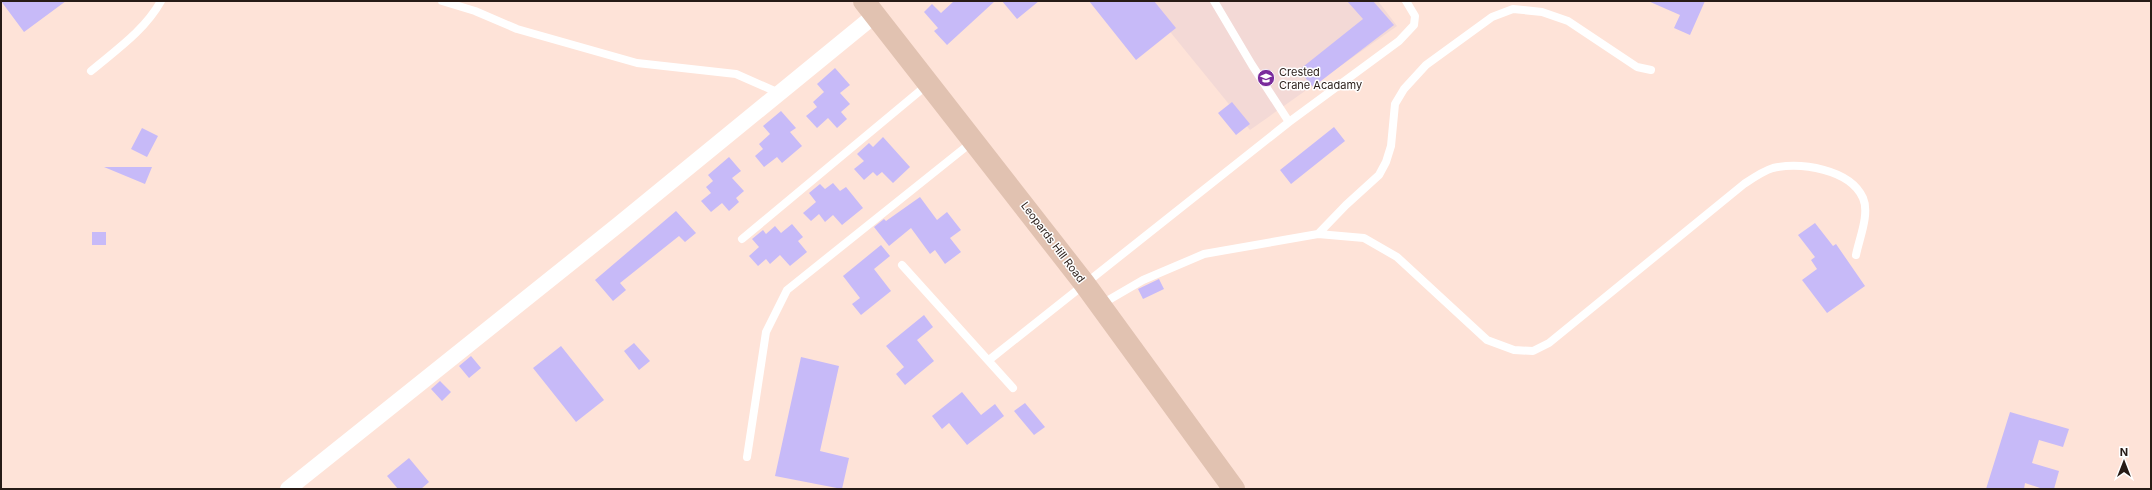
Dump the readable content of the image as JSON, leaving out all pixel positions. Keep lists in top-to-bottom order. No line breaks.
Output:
{"streets":{"main road":["Leopards Hill Road"]},"places":{"school or university":["Crested Crane Acadamy"]},"north":"top"}
